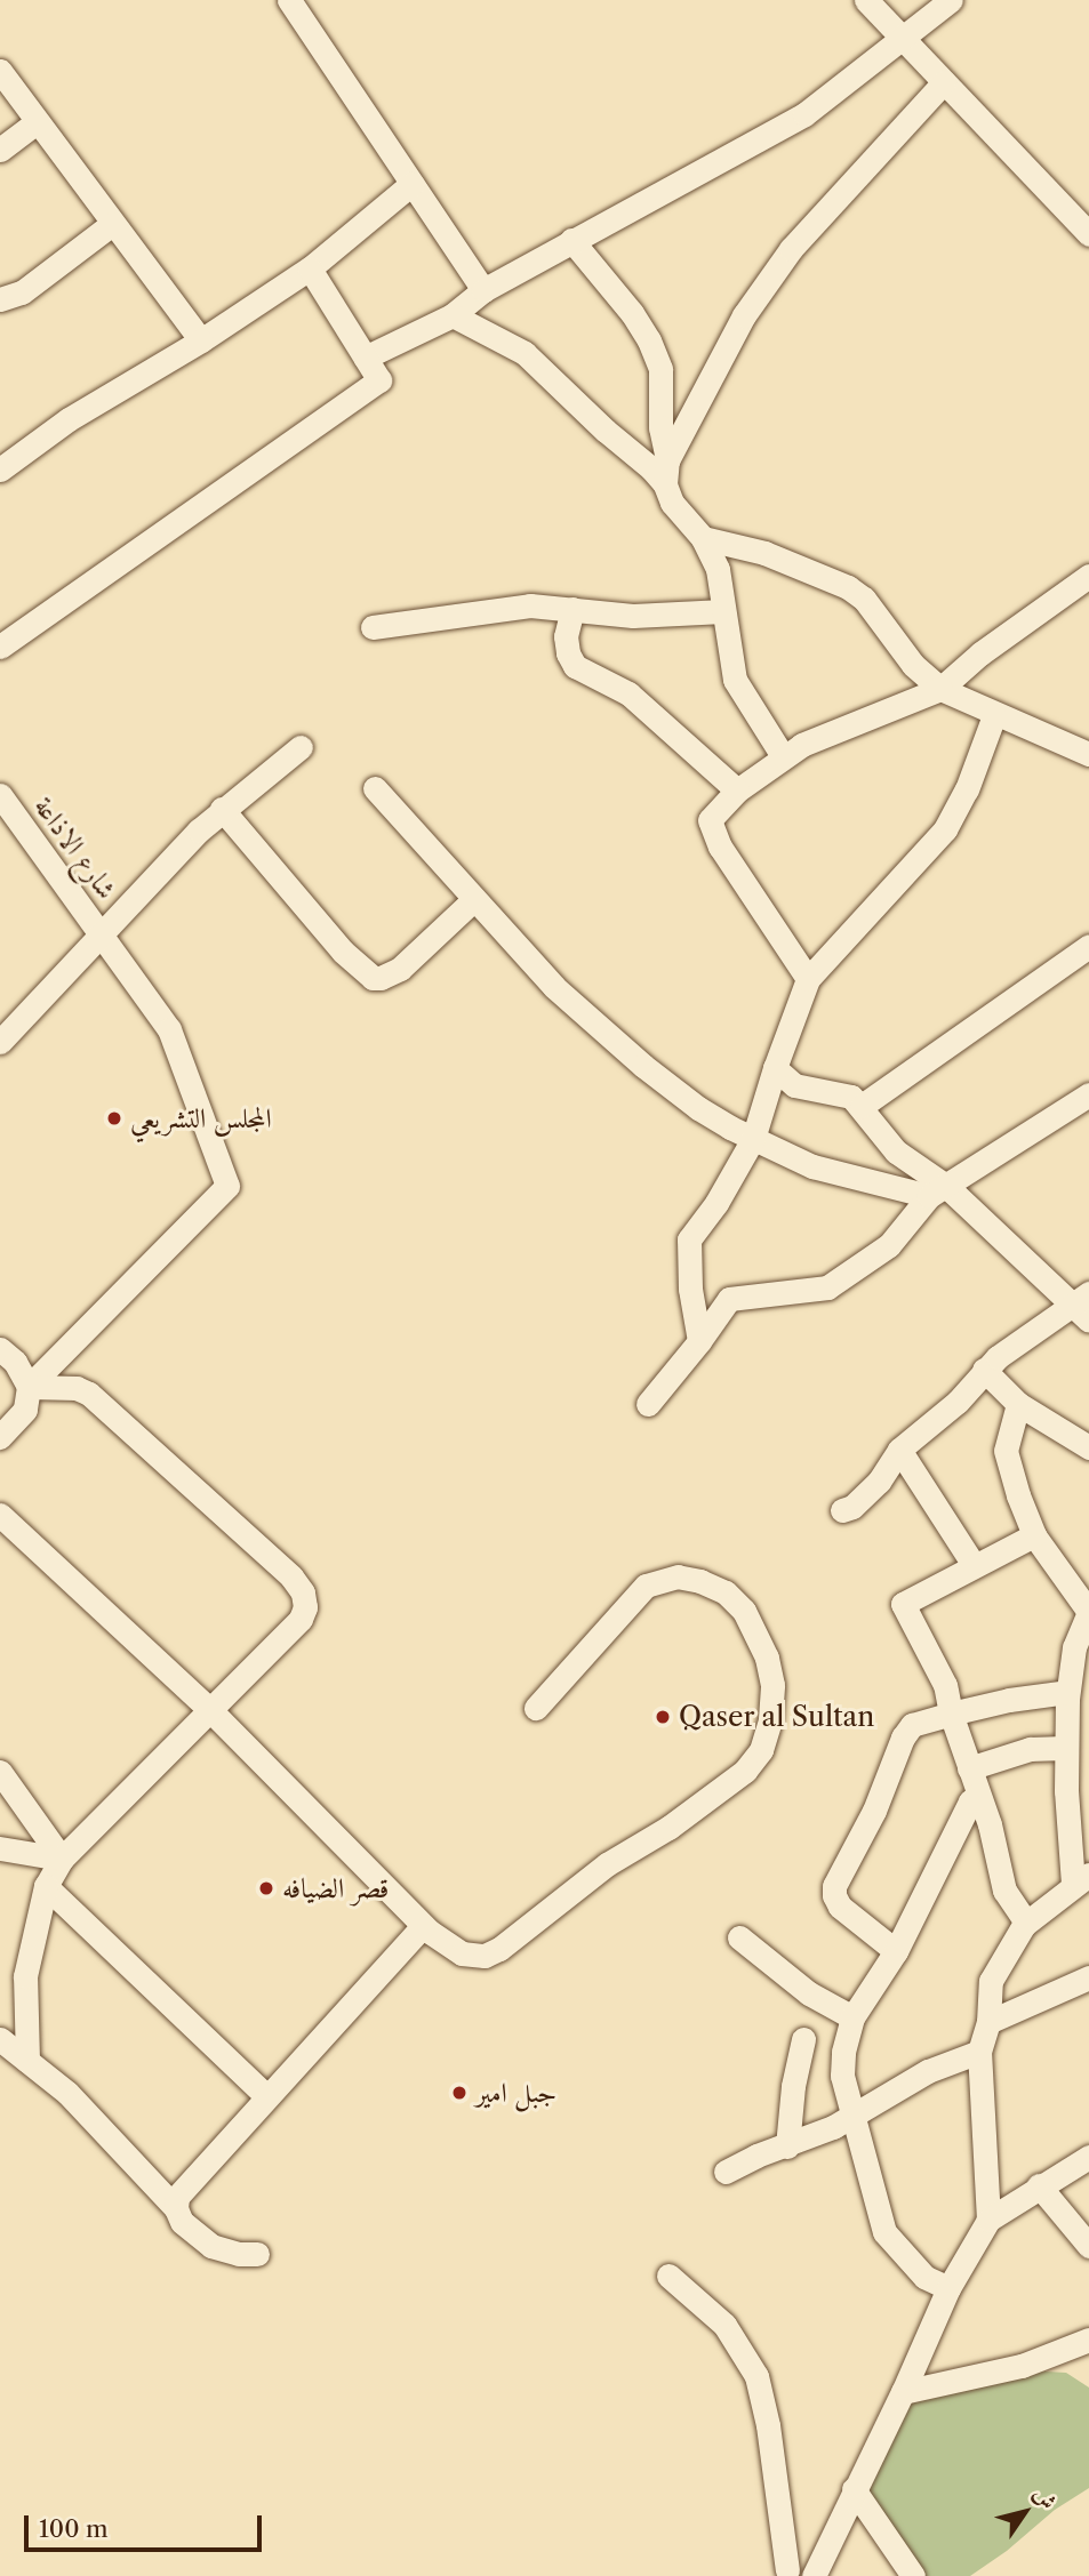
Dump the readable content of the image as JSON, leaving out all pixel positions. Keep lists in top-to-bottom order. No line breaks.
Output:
{"streets":{"street":["شارع الاذاعة"]},"places":["المجلس التشريعي","Qaser al Sultan","قصر الضيافه","جبل امير"],"scale_bar":"100 m","north":"top right"}
